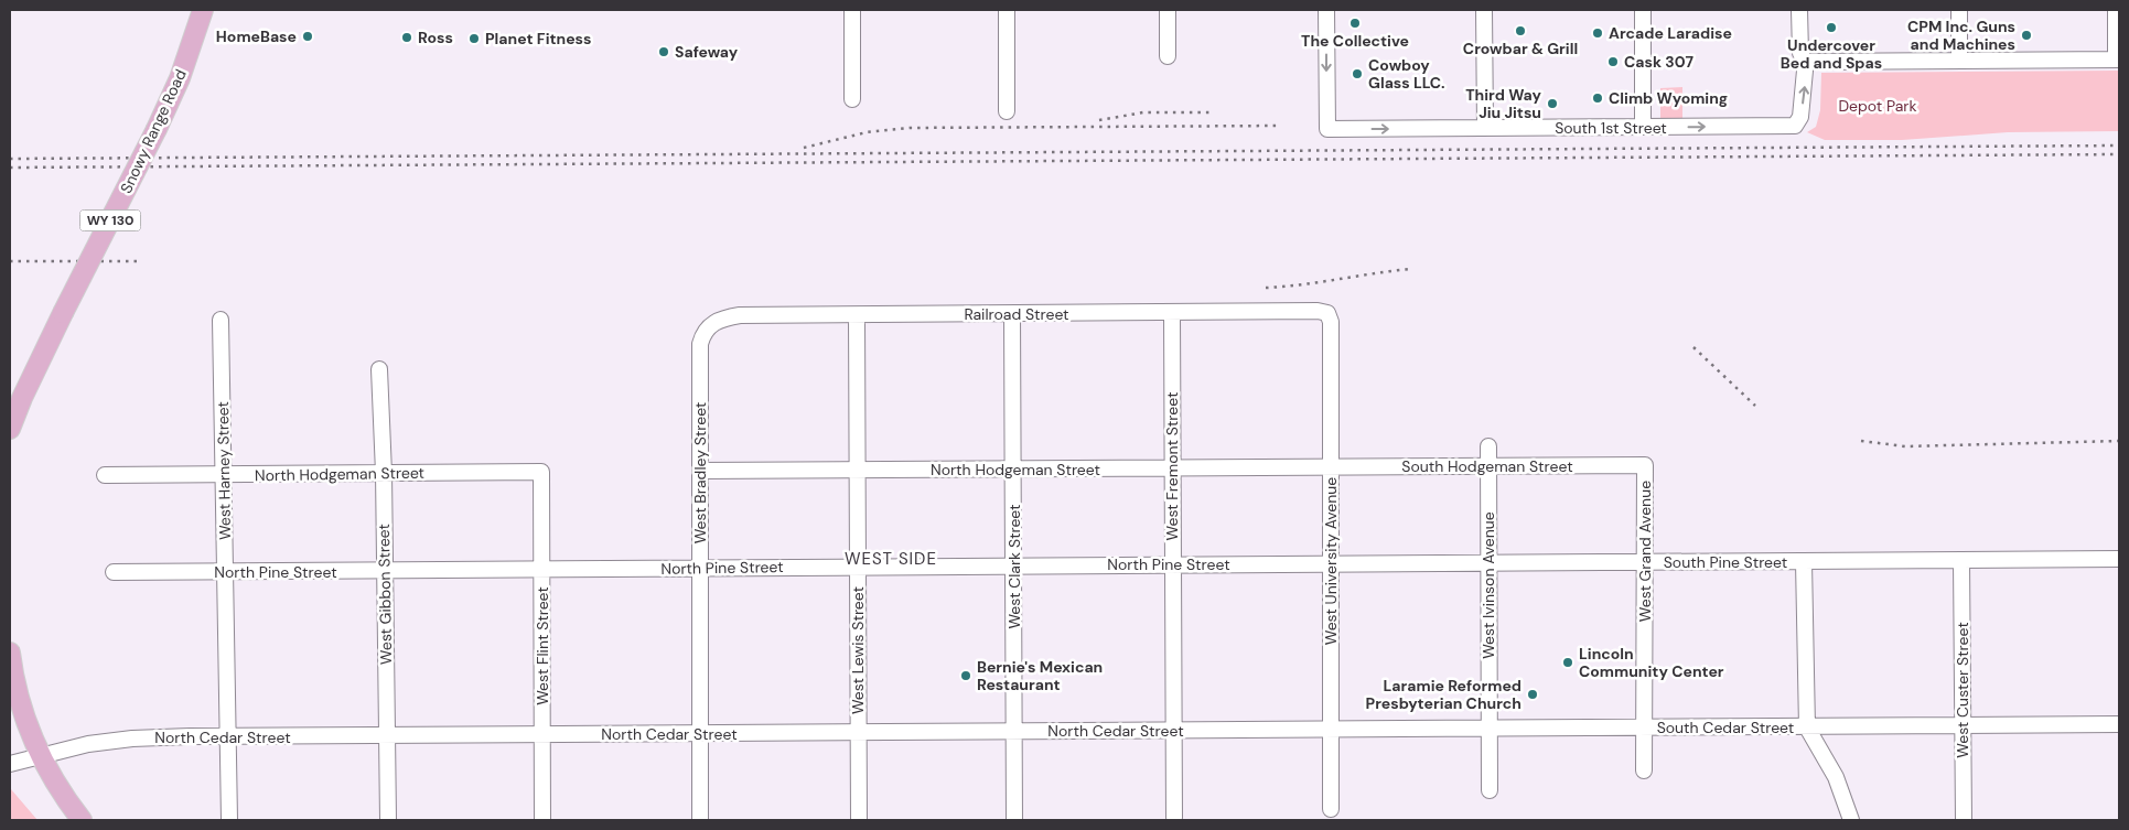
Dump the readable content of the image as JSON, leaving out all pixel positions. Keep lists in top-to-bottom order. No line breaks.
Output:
{"streets":{"main road":["Snowy Range Road","WY 130"],"street":["South 1st Street","Railroad Street","West Fremont Street","South Hodgeman Street","North Hodgeman Street","West Harney Street","West Bradley Street","West Grand Avenue","West University Avenue","South Pine Street","North Pine Street","West Clark Street","West Ivinson Avenue","West Gibbon Street","West Flint Street","West Lewis Street","West Custer Street","South Cedar Street","North Cedar Street"]},"crossings":[["Railroad Street","West Fremont Street"],["Railroad Street","West Bradley Street"],["Railroad Street","West University Avenue"],["Railroad Street","West Clark Street"],["Railroad Street","West Lewis Street"],["West Fremont Street","North Hodgeman Street"],["West Fremont Street","North Pine Street"],["West Fremont Street","North Cedar Street"],["South Hodgeman Street","North Hodgeman Street"],["South Hodgeman Street","West Grand Avenue"],["South Hodgeman Street","West University Avenue"],["South Hodgeman Street","West Ivinson Avenue"],["North Hodgeman Street","West Harney Street"],["North Hodgeman Street","West Bradley Street"],["North Hodgeman Street","West University Avenue"],["North Hodgeman Street","West Clark Street"],["North Hodgeman Street","West Gibbon Street"],["North Hodgeman Street","West Flint Street"],["North Hodgeman Street","West Lewis Street"],["West Harney Street","North Pine Street"],["West Harney Street","North Cedar Street"],["West Bradley Street","North Pine Street"],["West Bradley Street","North Cedar Street"],["West Grand Avenue","South Pine Street"],["West Grand Avenue","South Cedar Street"],["West University Avenue","South Pine Street"],["West University Avenue","North Pine Street"],["West University Avenue","South Cedar Street"],["West University Avenue","North Cedar Street"],["South Pine Street","North Pine Street"],["South Pine Street","West Ivinson Avenue"],["South Pine Street","West Custer Street"],["North Pine Street","West Clark Street"],["North Pine Street","West Gibbon Street"],["North Pine Street","West Flint Street"],["North Pine Street","West Lewis Street"],["West Clark Street","North Cedar Street"],["West Ivinson Avenue","South Cedar Street"],["West Gibbon Street","North Cedar Street"],["West Flint Street","North Cedar Street"],["West Lewis Street","North Cedar Street"],["West Custer Street","South Cedar Street"],["South Cedar Street","North Cedar Street"]],"districts":["WEST SIDE"],"parks":["Depot Park"],"places":["The Collective","Undercover Bed and Spas","Crowbar & Grill","Arcade Laradise","CPM Inc. Guns and Machines","HomeBase","Ross","Planet Fitness","Safeway","Cask 307","Cowboy Glass LLC.","Climb Wyoming","Third Way Jiu Jitsu","Lincoln Community Center","Bernie's Mexican Restaurant","Laramie Reformed Presbyterian Church"]}
